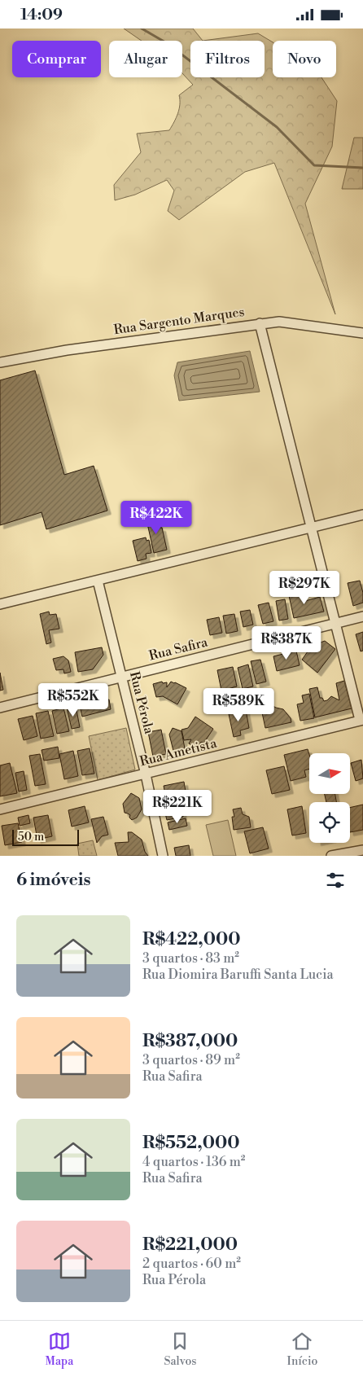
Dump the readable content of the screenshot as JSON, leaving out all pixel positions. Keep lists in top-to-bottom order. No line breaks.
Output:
{"streets":{"street":["Rua Sargento Marques","Rua Safira","Rua Pérola","Rua Ametista"]},"crossings":[["Rua Safira","Rua Pérola"],["Rua Pérola","Rua Ametista"]],"scale_bar":"50 m","north":"right","page":{"status":"14:09","chip":["Comprar","Alugar","Filtros","Novo"],"price":["R$422K","R$297K","R$387K","R$552K","R$589K","R$221K"],"scale":"50 m","heading":"6 imóveis","list":[{"name":"R$422,000","note":"3 quartos · 83 m² · Rua Diomira Baruffi Santa Lucia"},{"name":"R$387,000","note":"3 quartos · 89 m² · Rua Safira"},{"name":"R$552,000","note":"4 quartos · 136 m² · Rua Safira"},{"name":"R$221,000","note":"2 quartos · 60 m² · Rua Pérola"}],"tabs":["Mapa","Salvos","Início"]}}
